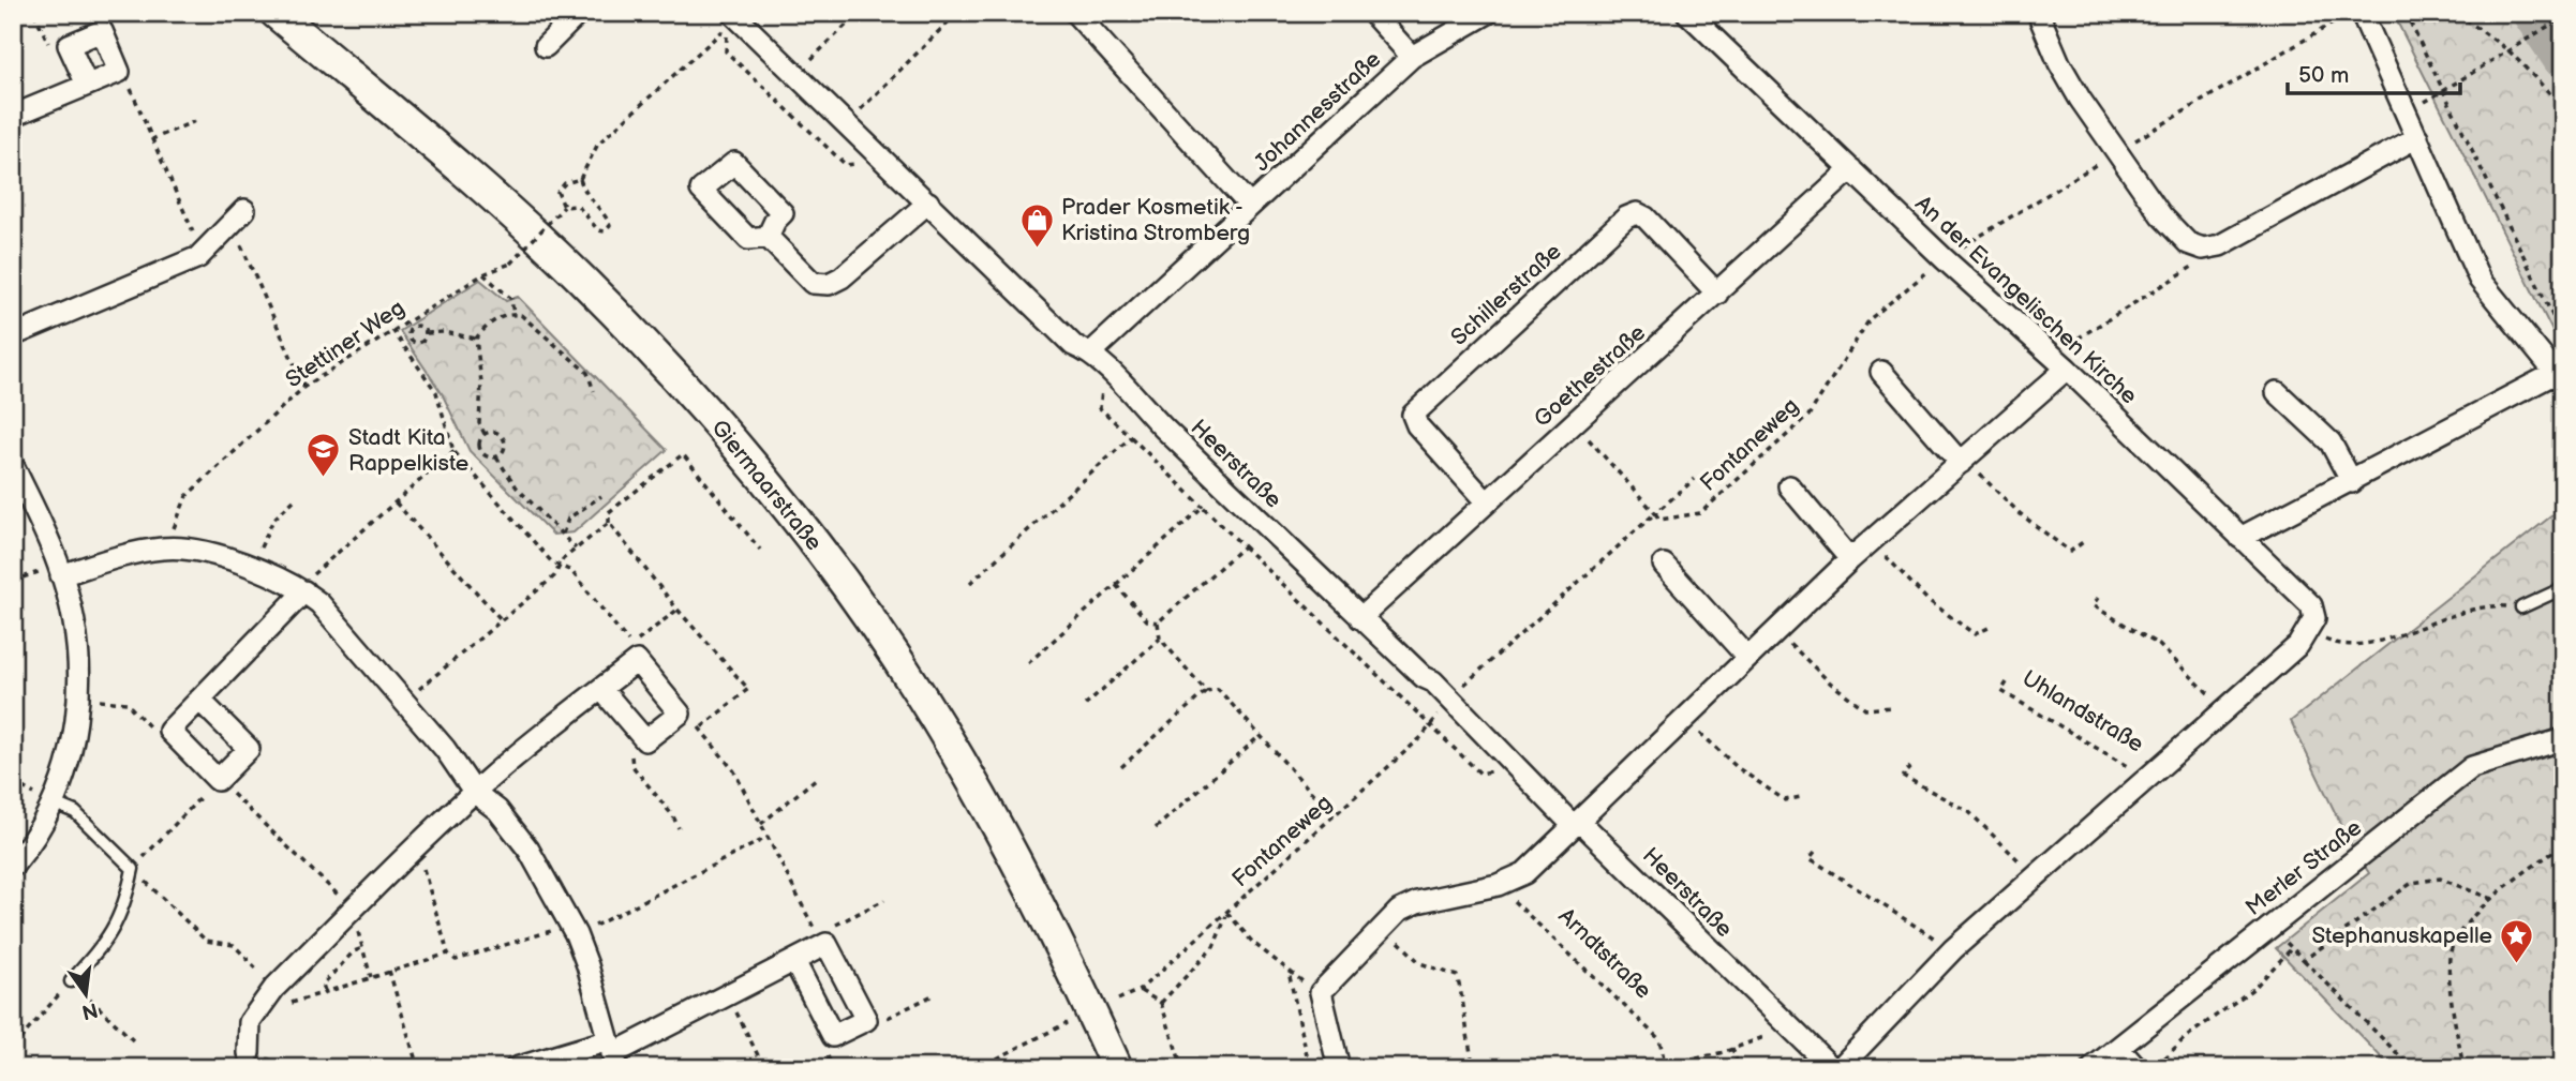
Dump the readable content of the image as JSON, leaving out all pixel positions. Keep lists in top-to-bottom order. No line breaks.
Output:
{"streets":{"main road":["Giermaarstraße"],"street":["Johannesstraße","Schillerstraße","An der Evangelischen Kirche","Goethestraße","Heerstraße","Uhlandstraße","Merler Straße"],"path":["Stettiner Weg","Fontaneweg","Arndtstraße"]},"crossings":[["Johannesstraße","Heerstraße"],["Schillerstraße","Goethestraße"],["An der Evangelischen Kirche","Goethestraße"],["An der Evangelischen Kirche","Fontaneweg"],["Goethestraße","Heerstraße"],["Fontaneweg","Heerstraße"]],"places":{"shop":["Prader Kosmetik - Kristina Stromberg"],"school or university":["Stadt Kita Rappelkiste"],"place":["Stephanuskapelle"]},"scale_bar":"50 m","north":"bottom"}
